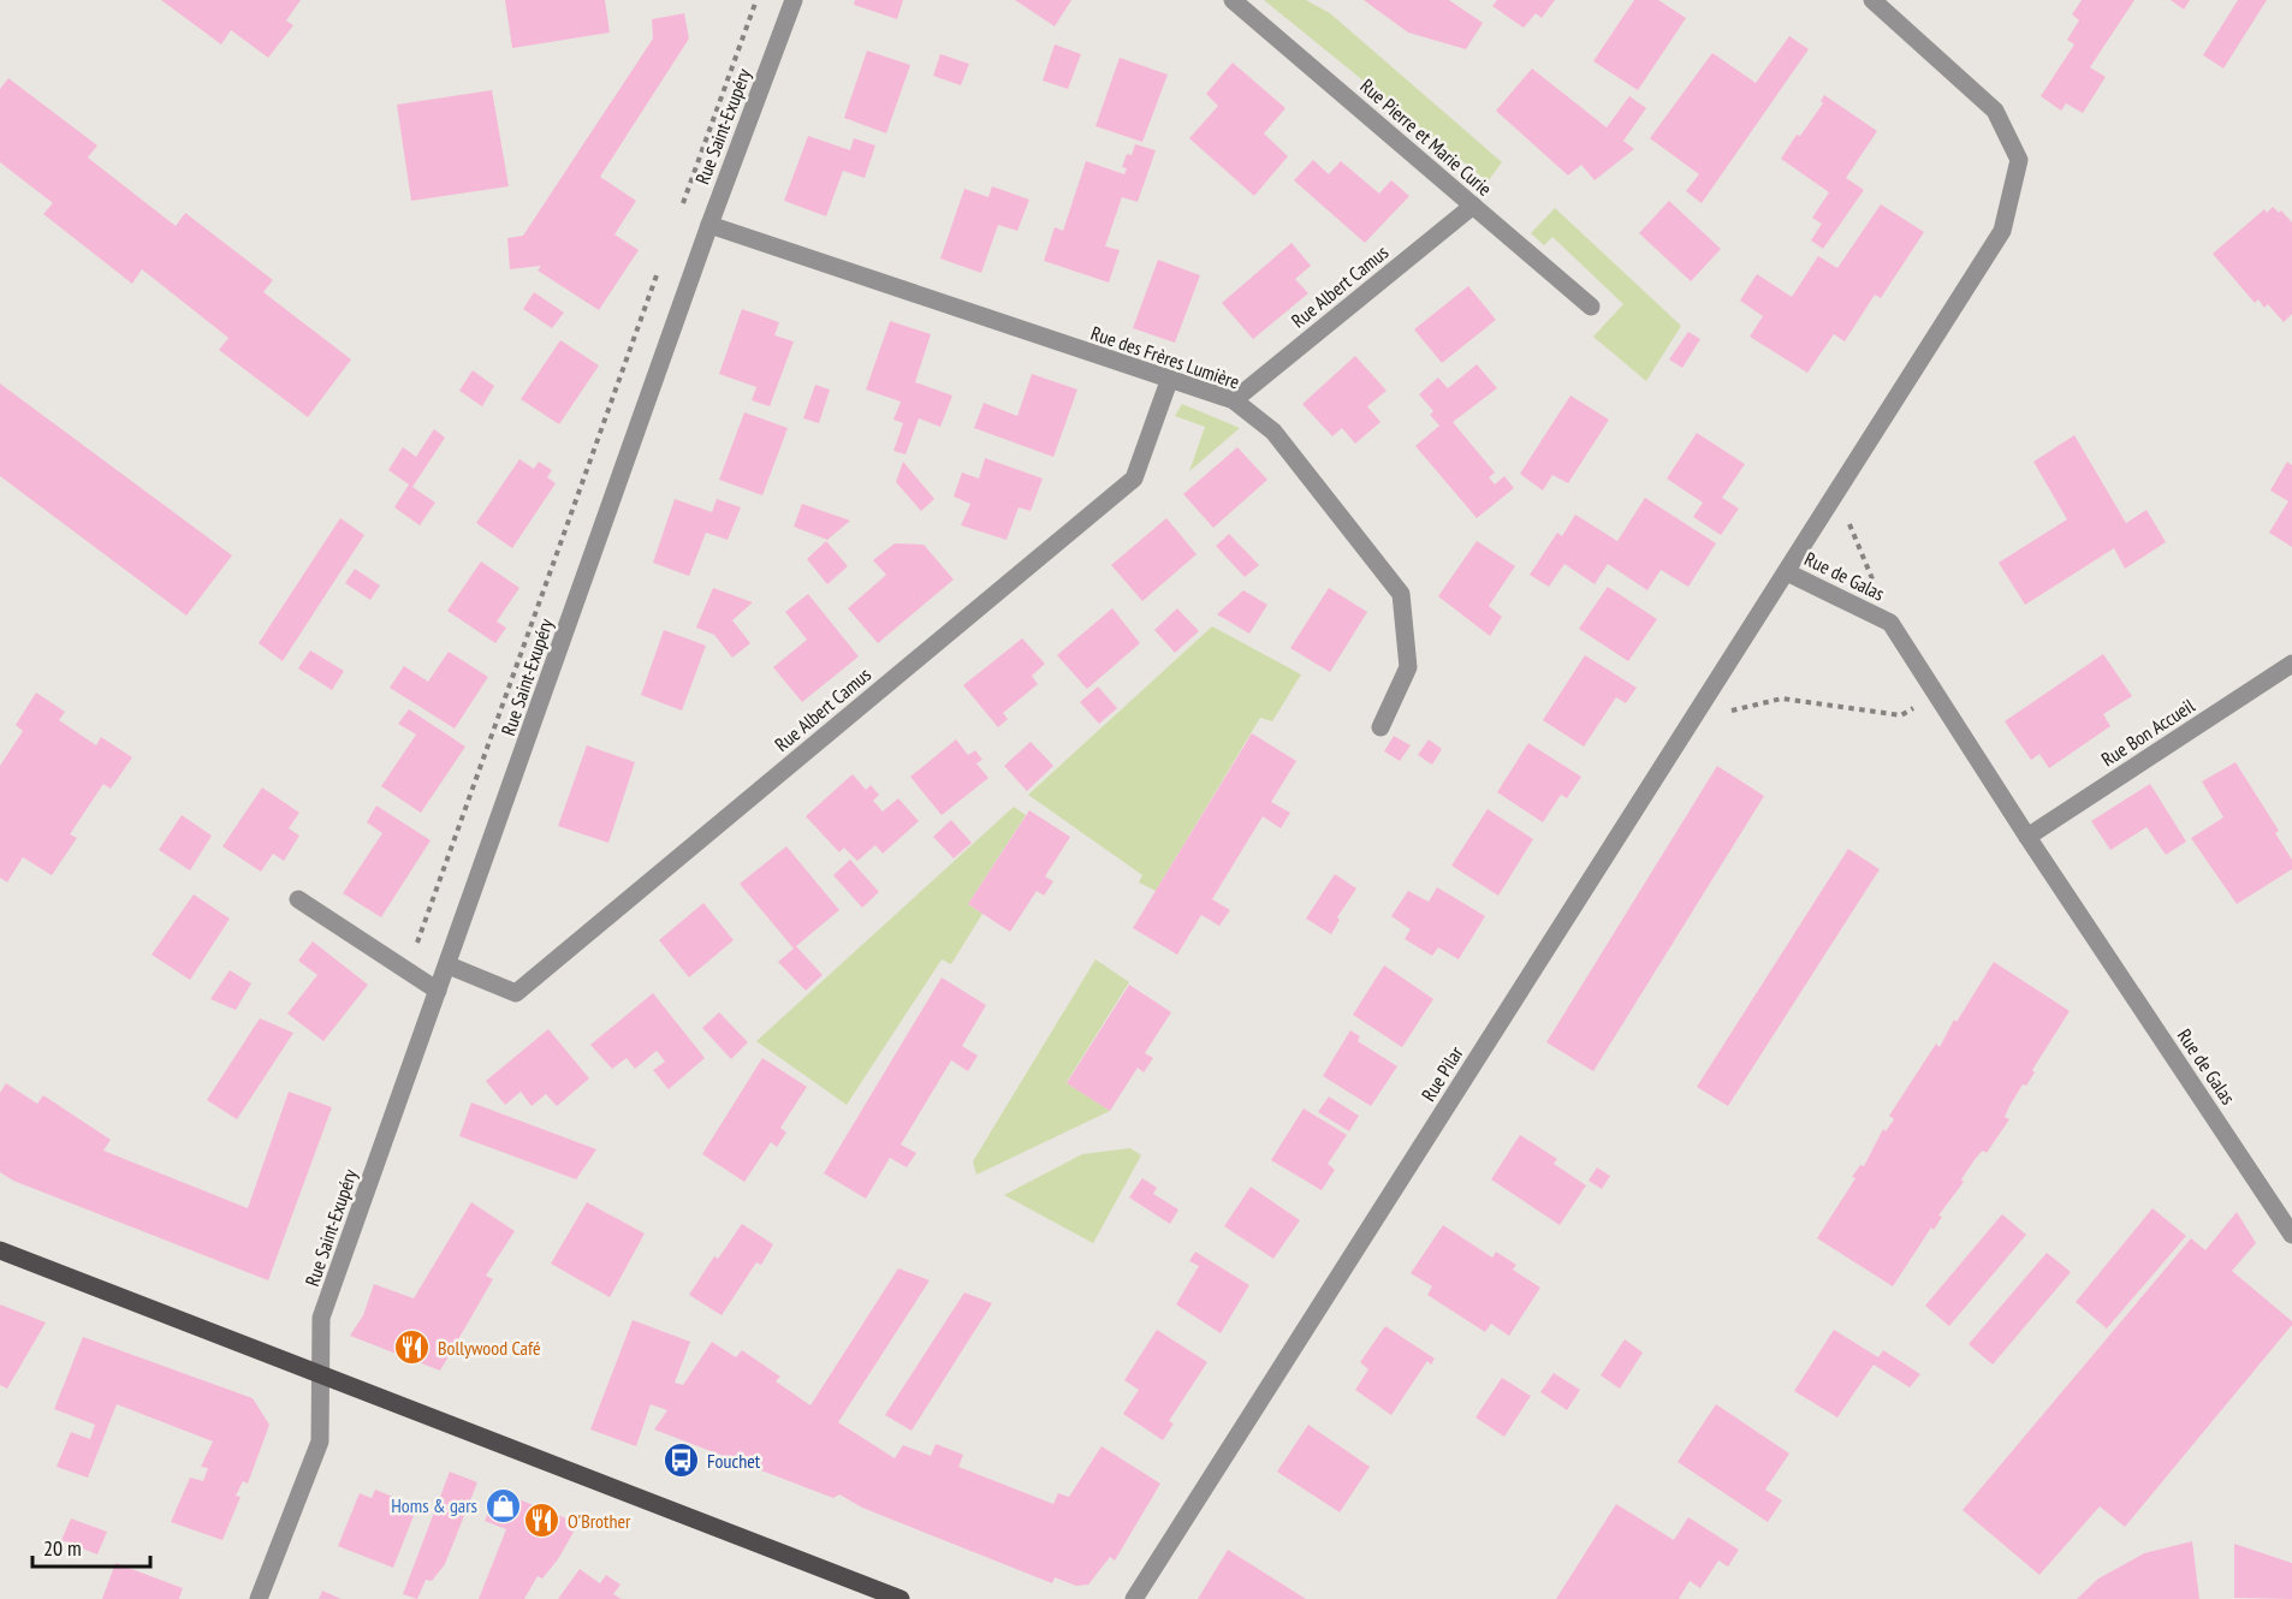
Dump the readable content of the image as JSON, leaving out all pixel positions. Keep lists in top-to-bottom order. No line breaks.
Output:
{"streets":{"street":["Rue Saint-Exupéry","Rue Pierre et Marie Curie","Rue Albert Camus","Rue des Frères Lumière","Rue de Galas","Rue Bon Accueil","Rue Pilar"]},"crossings":[["Rue Saint-Exupéry","Rue Albert Camus"],["Rue Saint-Exupéry","Rue des Frères Lumière"],["Rue Pierre et Marie Curie","Rue Albert Camus"],["Rue Albert Camus","Rue des Frères Lumière"],["Rue de Galas","Rue Bon Accueil"],["Rue de Galas","Rue Pilar"]],"places":{"restaurant":["Bollywood Café","O'Brother"],"bus stop":["Fouchet"],"shop":["Homs & gars"]},"scale_bar":"20 m"}
